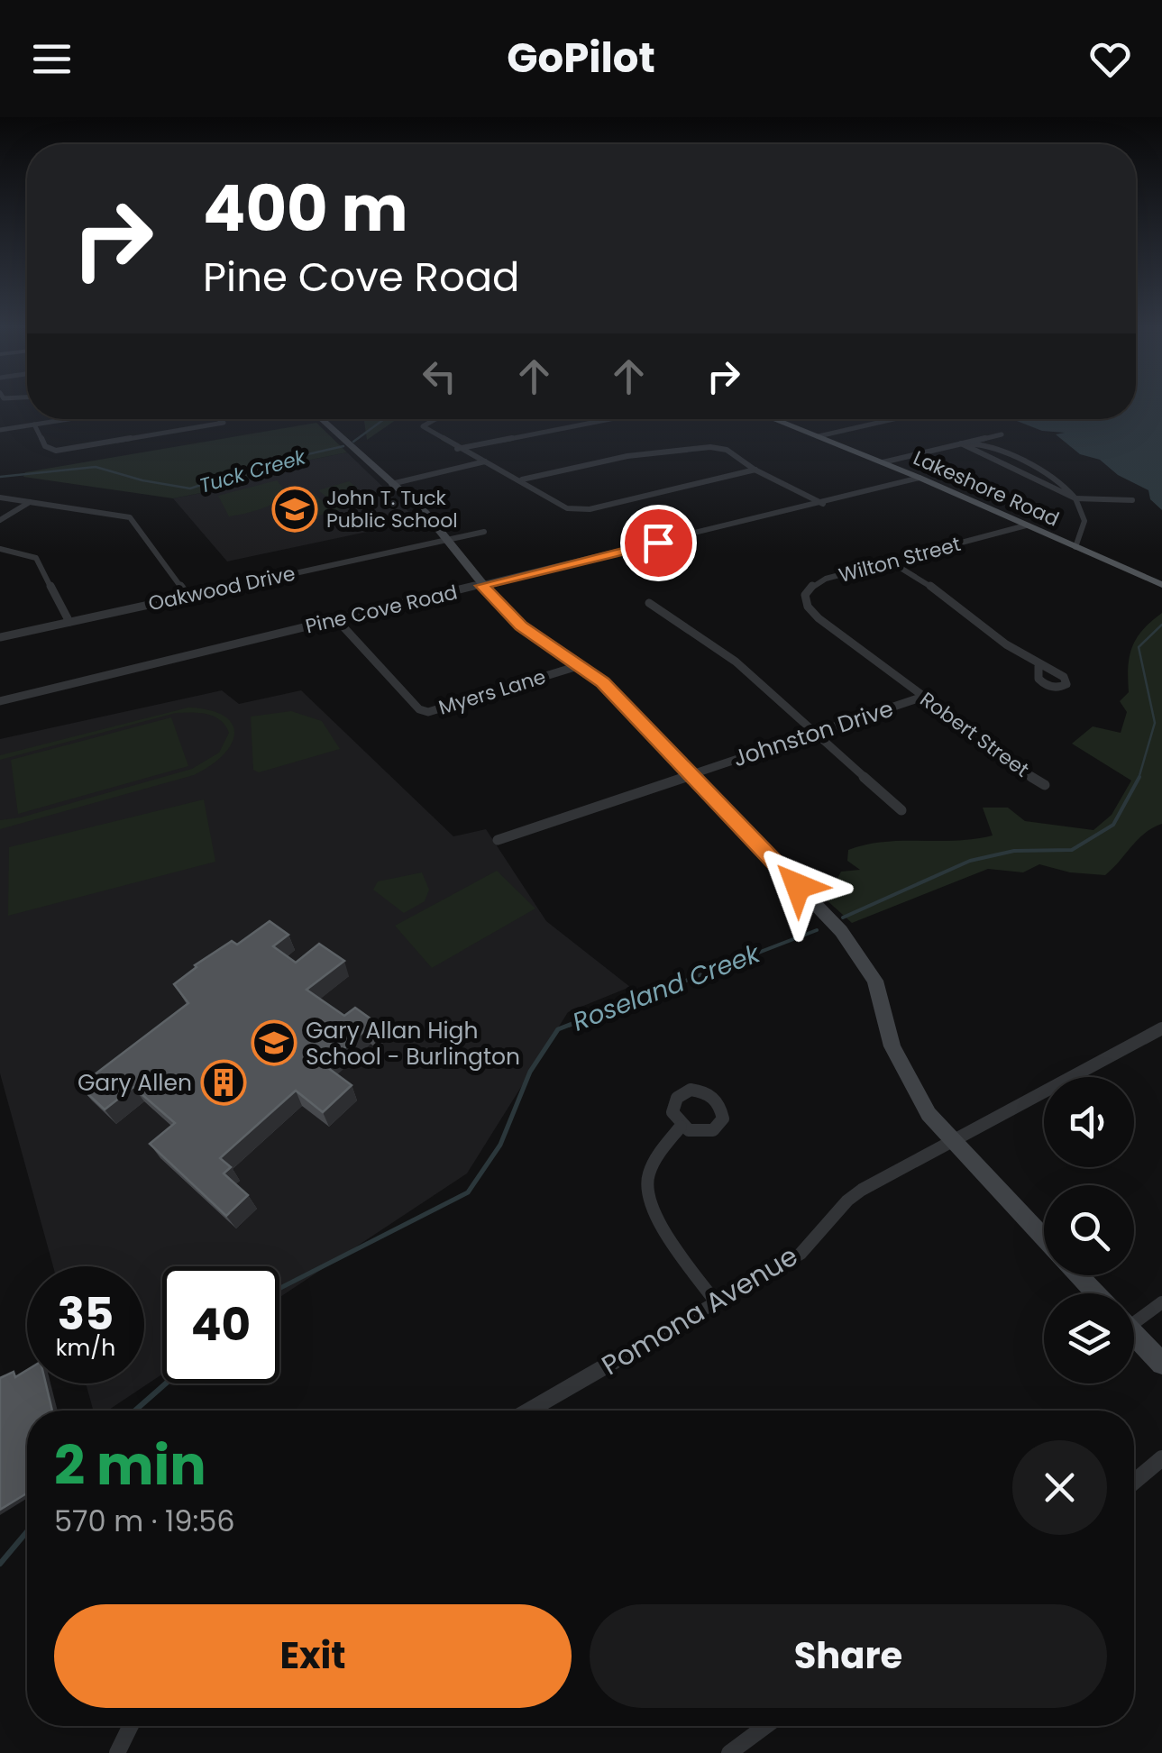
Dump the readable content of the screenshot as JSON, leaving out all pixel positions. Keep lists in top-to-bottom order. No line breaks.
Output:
{"streets":{"main road":["Lakeshore Road"],"street":["Wilton Street","Oakwood Drive","Pine Cove Road","Myers Lane","Johnston Drive","Robert Street","Pomona Avenue"]},"crossings":[["Lakeshore Road","Wilton Street"],["Lakeshore Road","Pine Cove Road"],["Wilton Street","Robert Street"],["Pine Cove Road","Myers Lane"],["Johnston Drive","Robert Street"]],"water":["Tuck Creek","Roseland Creek"],"places":{"school or university":["John T. Tuck Public School","Gary Allan High School - Burlington"],"building":["Gary Allen"]},"page":{"header":"GoPilot","turn":["400 m","Pine Cove Road"],"speed":"35 km/h","limit":"40","heading":["2 min","570 m · 19:56"],"buttons":["Exit","Share"]}}
